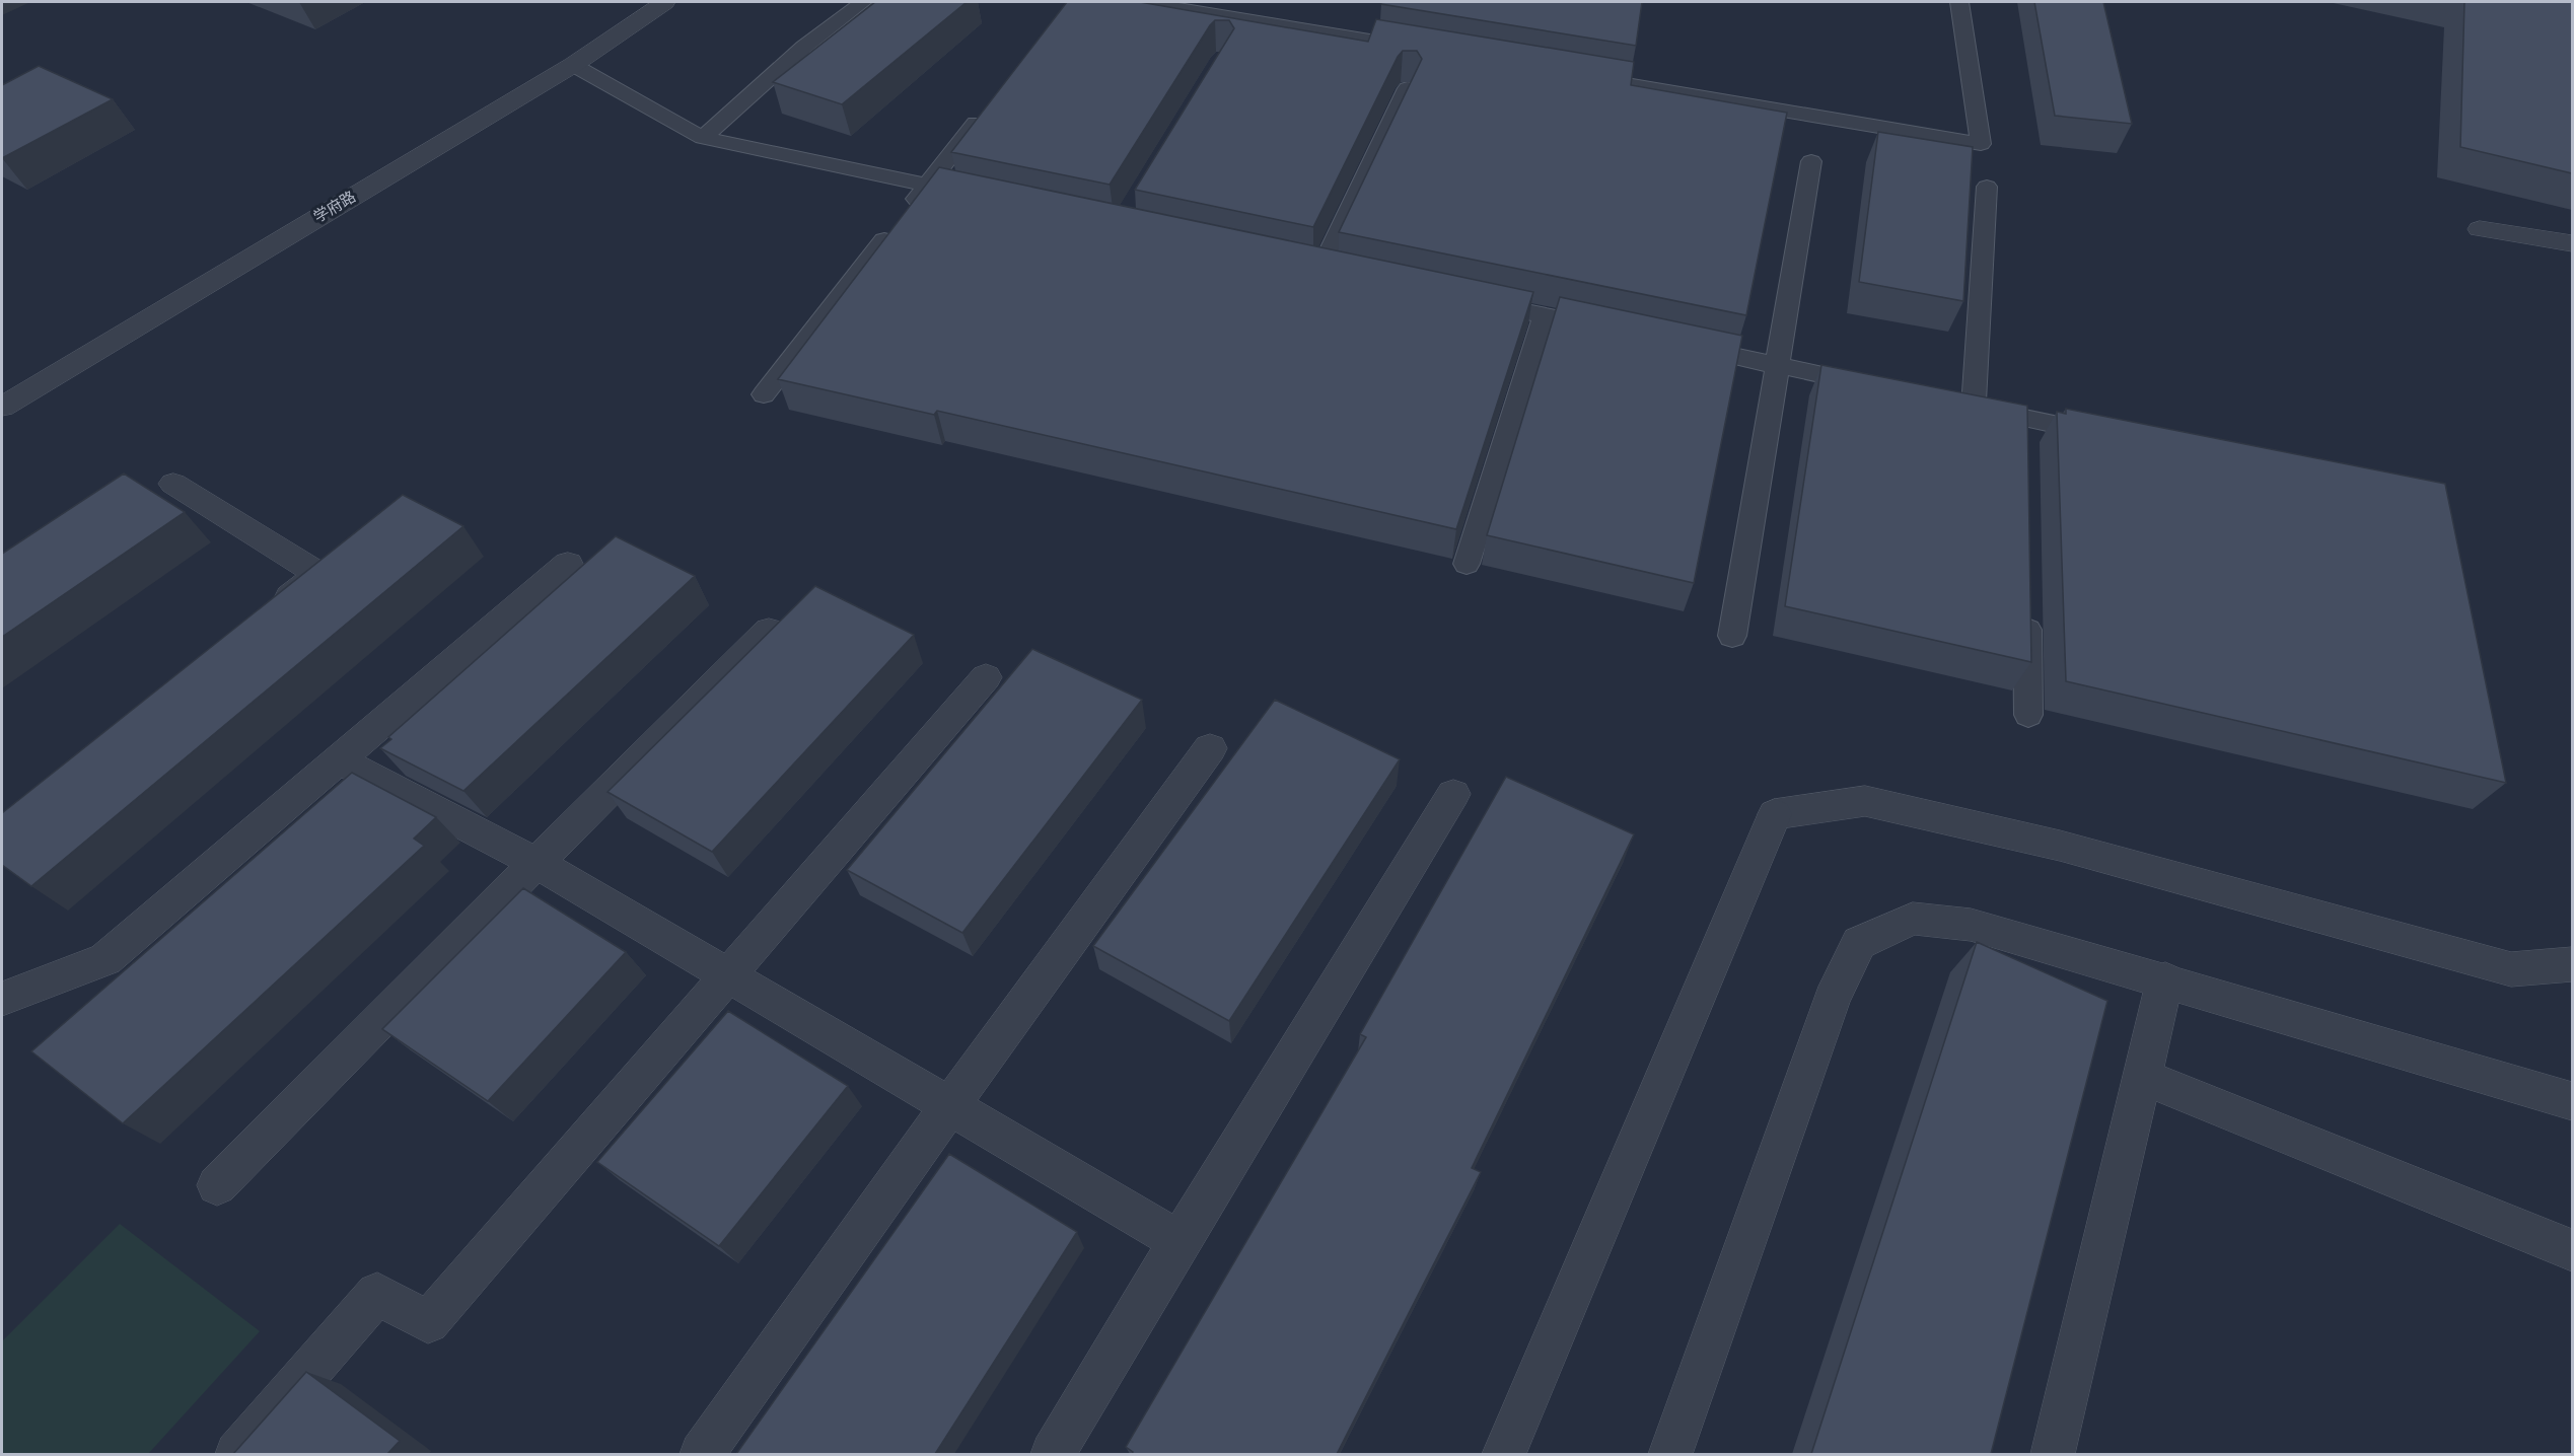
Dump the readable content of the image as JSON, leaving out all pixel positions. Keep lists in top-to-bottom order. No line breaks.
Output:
{"streets":{"street":["学府路"]}}
